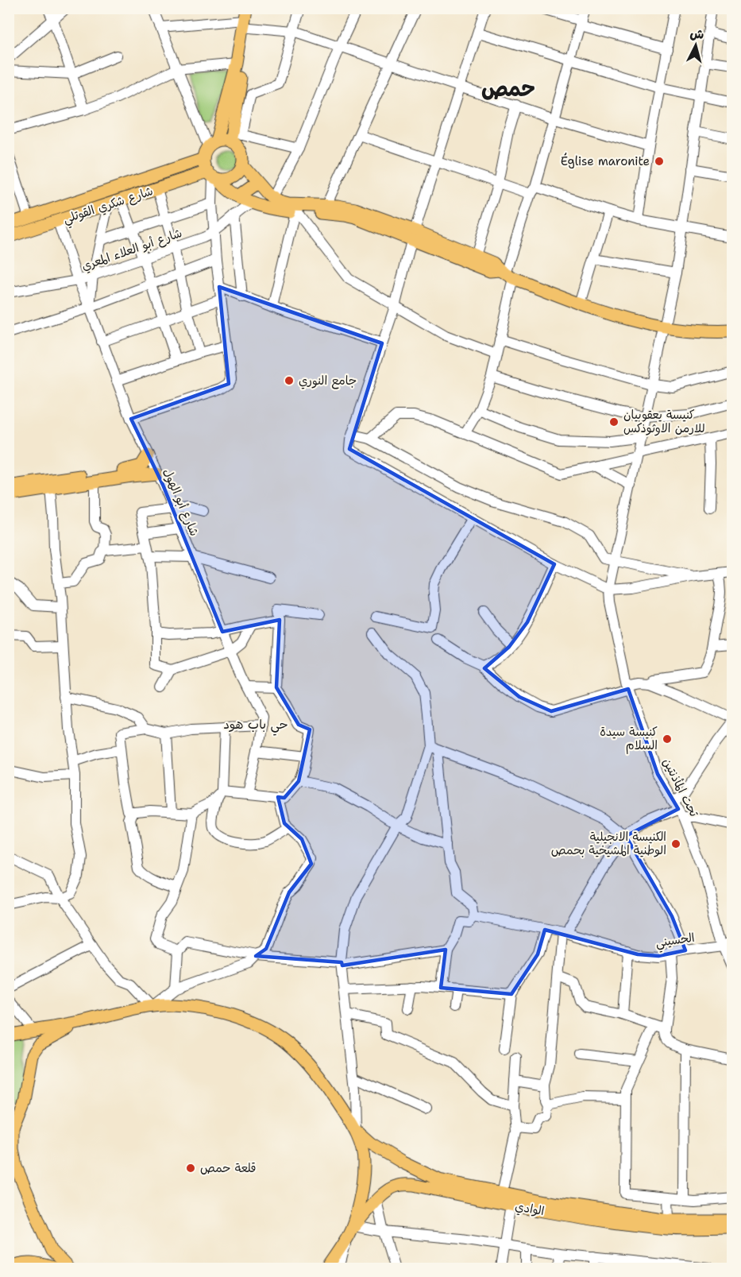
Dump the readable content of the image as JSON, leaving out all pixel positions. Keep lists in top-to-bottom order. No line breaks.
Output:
{"streets":{"main road":["شارع شكري القوتلي","الوادي"],"street":["شارع أبو العلاء المعري","شارع أبو الهول","تحت المأذنتين","الحسيني"]},"crossings":[["شارع شكري القوتلي","شارع أبو الهول"],["شارع أبو العلاء المعري","شارع أبو الهول"],["تحت المأذنتين","الحسيني"]],"districts":["حمص","حي باب هود"],"places":["Église maronite","جامع النوري","كنيسة يعقوبيان للارمن الاوثوذكس","كنيسة سيدة السلام","الكنيسة الانجيلية الوطنية المشيخية بحمص","قلعة حمص"],"north":"top"}
